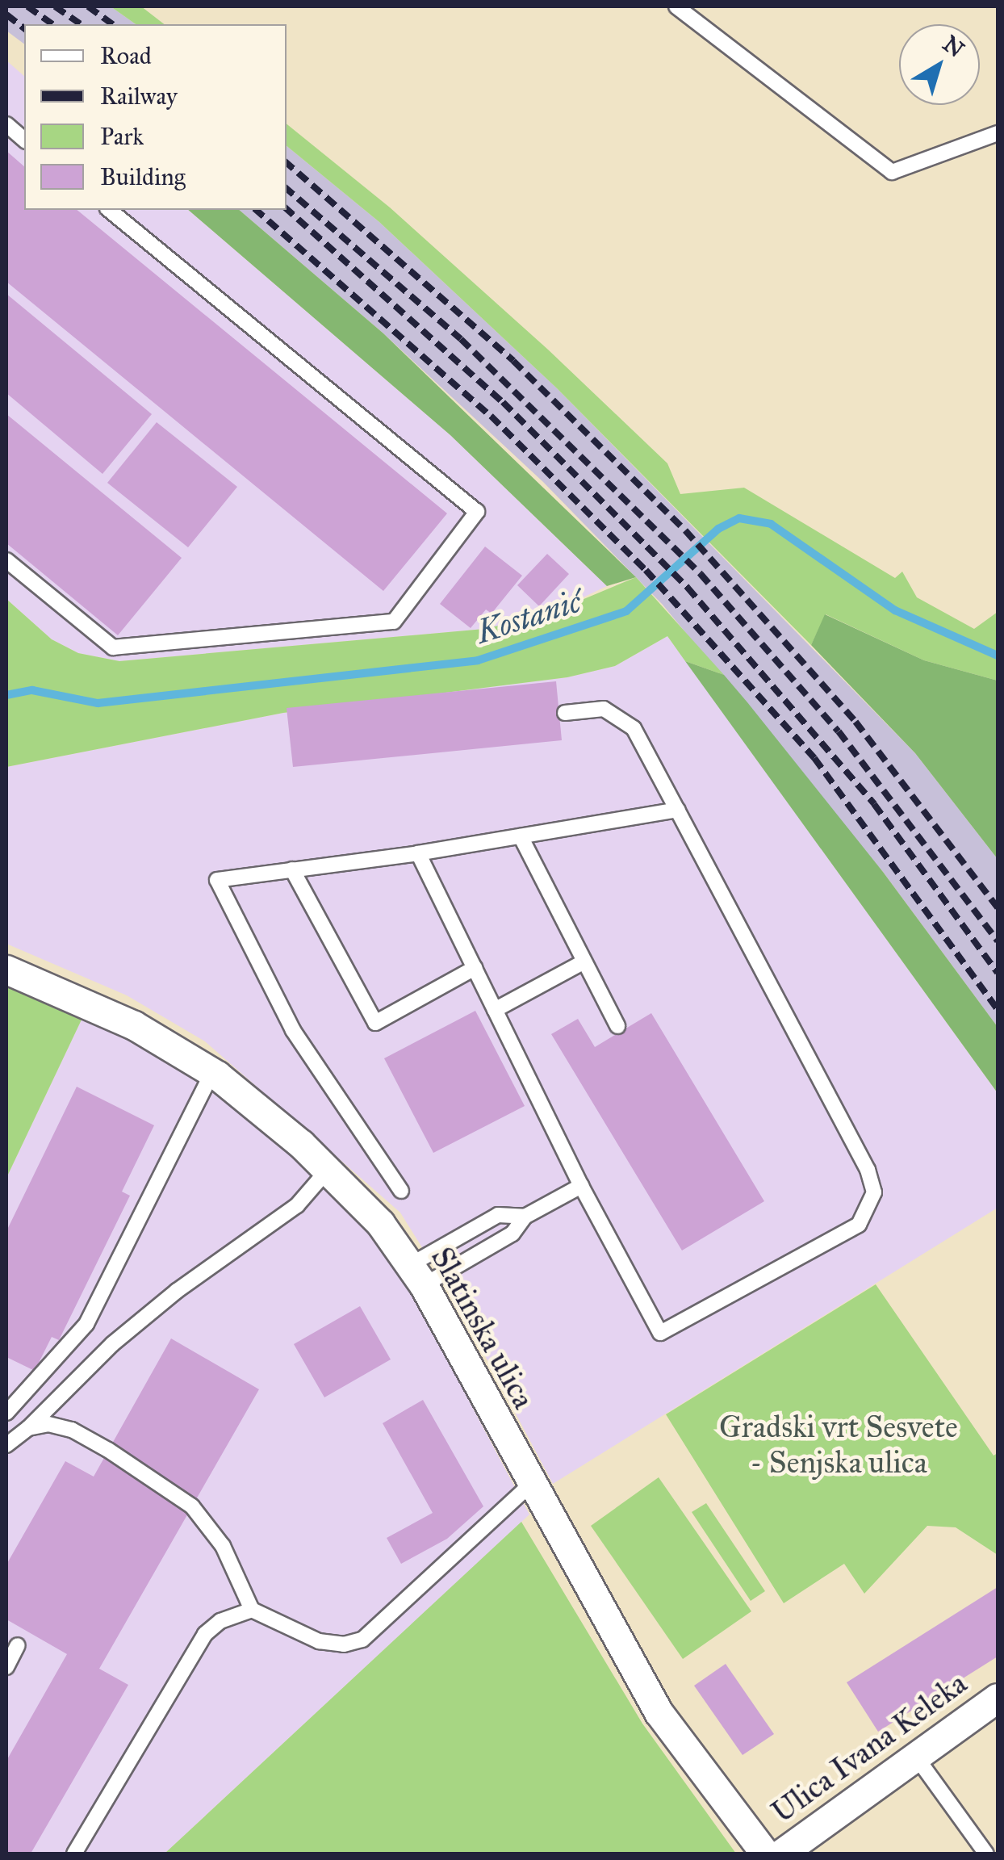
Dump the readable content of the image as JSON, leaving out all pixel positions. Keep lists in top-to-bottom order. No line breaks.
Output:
{"streets":{"street":["Slatinska ulica","Ulica Ivana Keleka"]},"water":["Kostanić"],"parks":["Gradski vrt Sesvete - Senjska ulica"],"legend":["Road","Railway","Park","Building"],"north":"top right"}
